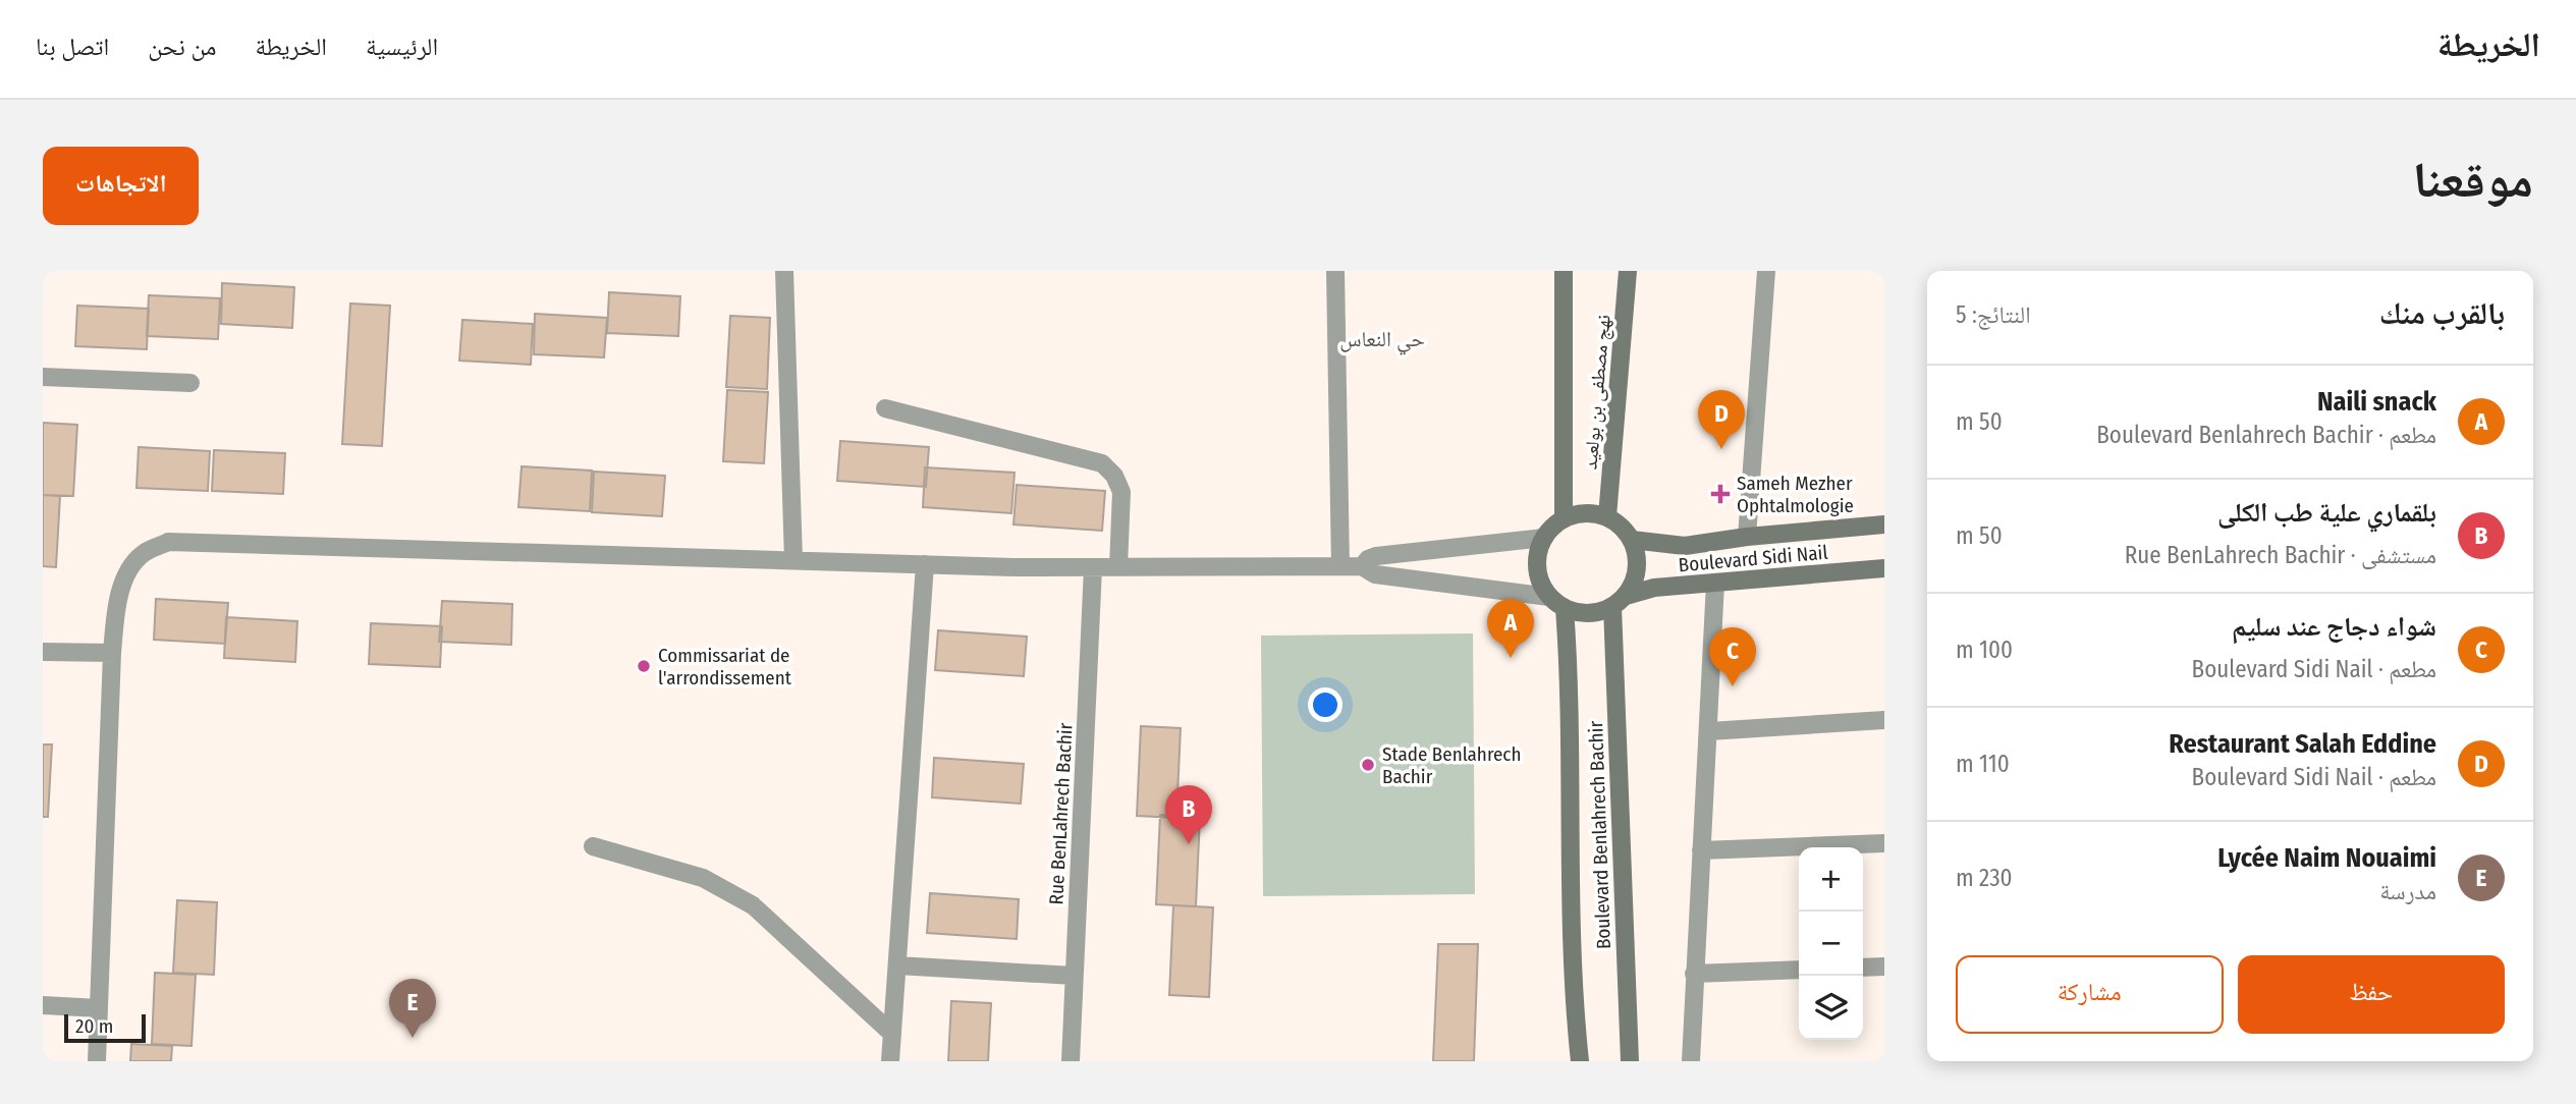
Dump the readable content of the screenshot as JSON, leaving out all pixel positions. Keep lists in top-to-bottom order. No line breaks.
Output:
{"streets":{"main road":["نهج مصطفى بن بولعيد","Boulevard Sidi Nail","Boulevard Benlahrech Bachir"],"street":["Rue BenLahrech Bachir"]},"crossings":[["نهج مصطفى بن بولعيد","Boulevard Sidi Nail"],["نهج مصطفى بن بولعيد","Boulevard Benlahrech Bachir"],["Boulevard Sidi Nail","Boulevard Benlahrech Bachir"]],"districts":["حي النعاس"],"places":{"health":["Sameh Mezher Ophtalmologie"],"other":["Commissariat de l'arrondissement","Stade Benlahrech Bachir"]},"scale_bar":"20 m","page":{"header":"الخريطة","nav":["الرئيسية","الخريطة","من نحن","اتصل بنا"],"title":"موقعنا","buttons":["الاتجاهات",["حفظ","مشاركة"]],"heading":["بالقرب منك","النتائج: 5"],"list":[{"mark":"A","name":"Naili snack","note":"مطعم · Boulevard Benlahrech Bachir","value":"50 m"},{"mark":"B","name":"بلقماري علية طب الكلى","note":"مستشفى · Rue BenLahrech Bachir","value":"50 m"},{"mark":"C","name":"شواء دجاج عند سليم","note":"مطعم · Boulevard Sidi Nail","value":"100 m"},{"mark":"D","name":"Restaurant Salah Eddine","note":"مطعم · Boulevard Sidi Nail","value":"110 m"},{"mark":"E","name":"Lycée Naim Nouaimi","note":"مدرسة","value":"230 m"}],"pins":["D","A","C","B","E"],"map_buttons":["+","−"],"scale":"20 m"}}
